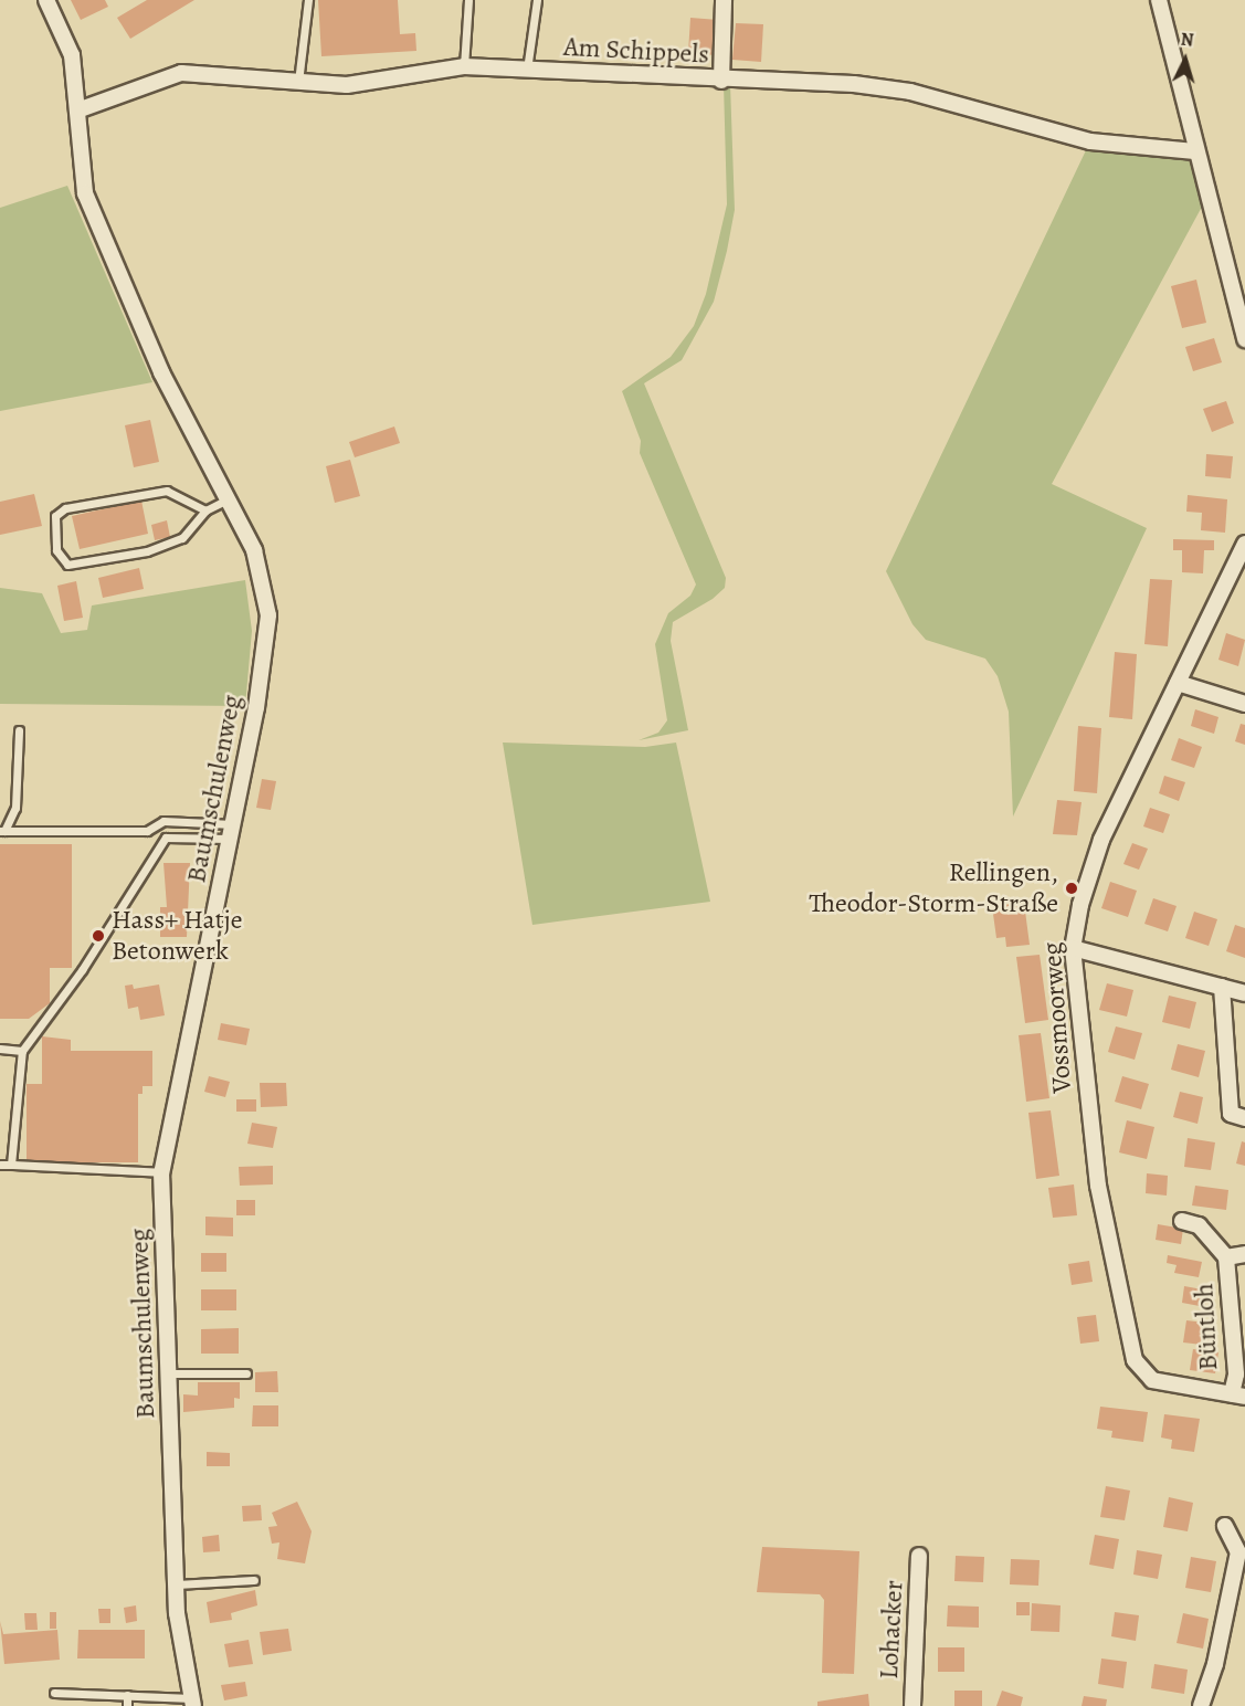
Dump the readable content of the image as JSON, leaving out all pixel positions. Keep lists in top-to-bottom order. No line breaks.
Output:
{"streets":{"street":["Am Schippels","Baumschulenweg","Vossmoorweg","Büntloh","Lohacker"]},"crossings":[["Am Schippels","Baumschulenweg"],["Vossmoorweg","Büntloh"]],"places":["Rellingen, Theodor-Storm-Straße","Hass+ Hatje Betonwerk"],"north":"top"}
